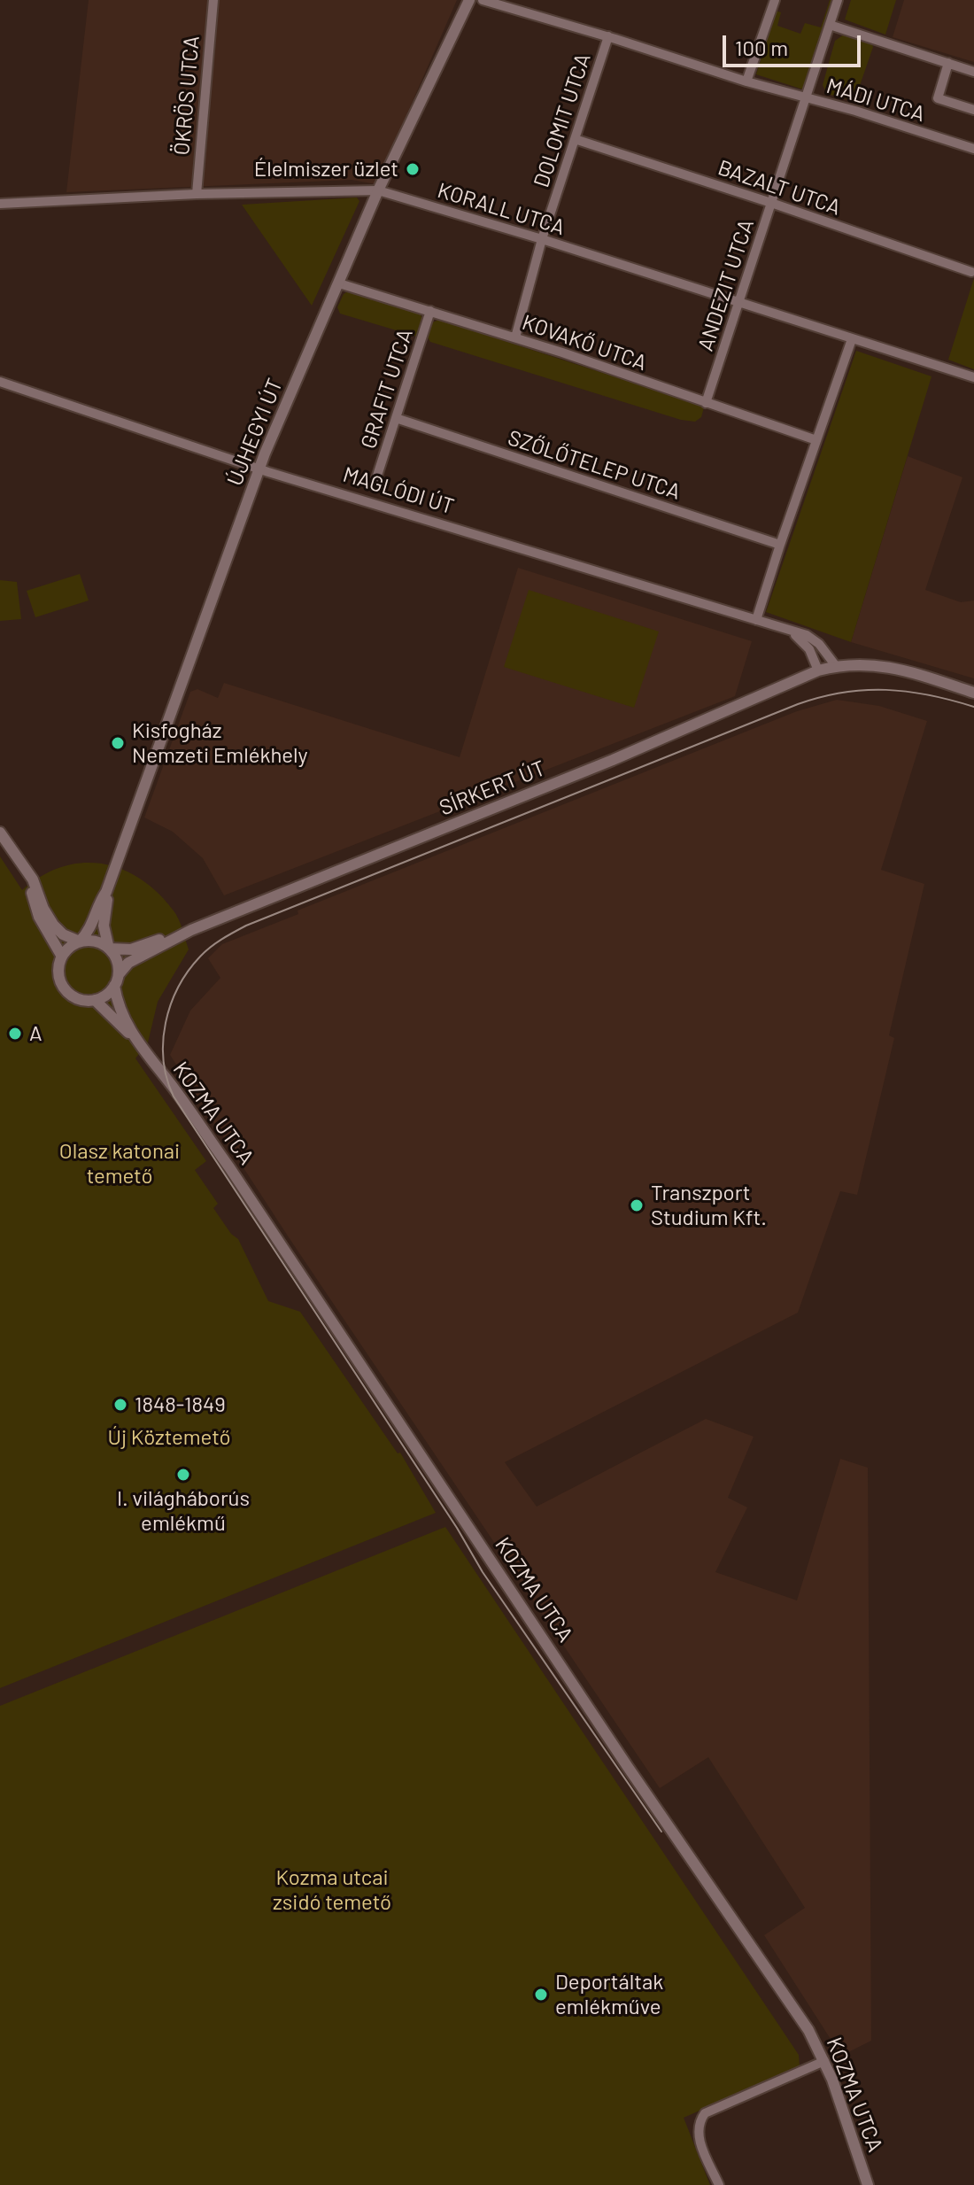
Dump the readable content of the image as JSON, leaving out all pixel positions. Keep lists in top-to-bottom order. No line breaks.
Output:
{"streets":{"street":["ÖKRÖS UTCA","MÁDI UTCA","DOLOMIT UTCA","BAZALT UTCA","KORALL UTCA","ANDEZIT UTCA","KOVAKŐ UTCA","GRAFIT UTCA","ÚJHEGYI ÚT","SZŐLŐTELEP UTCA","MAGLÓDI ÚT","SÍRKERT ÚT","KOZMA UTCA"]},"crossings":[["ÖKRÖS UTCA","KORALL UTCA"],["MÁDI UTCA","DOLOMIT UTCA"],["MÁDI UTCA","ANDEZIT UTCA"],["DOLOMIT UTCA","BAZALT UTCA"],["DOLOMIT UTCA","KORALL UTCA"],["DOLOMIT UTCA","KOVAKŐ UTCA"],["BAZALT UTCA","ANDEZIT UTCA"],["KORALL UTCA","ANDEZIT UTCA"],["KORALL UTCA","ÚJHEGYI ÚT"],["ANDEZIT UTCA","KOVAKŐ UTCA"],["KOVAKŐ UTCA","GRAFIT UTCA"],["KOVAKŐ UTCA","ÚJHEGYI ÚT"],["GRAFIT UTCA","SZŐLŐTELEP UTCA"],["ÚJHEGYI ÚT","MAGLÓDI ÚT"],["ÚJHEGYI ÚT","SÍRKERT ÚT"],["ÚJHEGYI ÚT","KOZMA UTCA"],["MAGLÓDI ÚT","SÍRKERT ÚT"],["SÍRKERT ÚT","KOZMA UTCA"]],"parks":["Olasz katonai temető","Új Köztemető","Kozma utcai zsidó temető"],"places":["Élelmiszer üzlet","Kisfogház Nemzeti Emlékhely","A","Transzport Studium Kft.","1848-1849","I. világháborús emlékmű","Deportáltak emlékműve"],"scale_bar":"100 m"}
